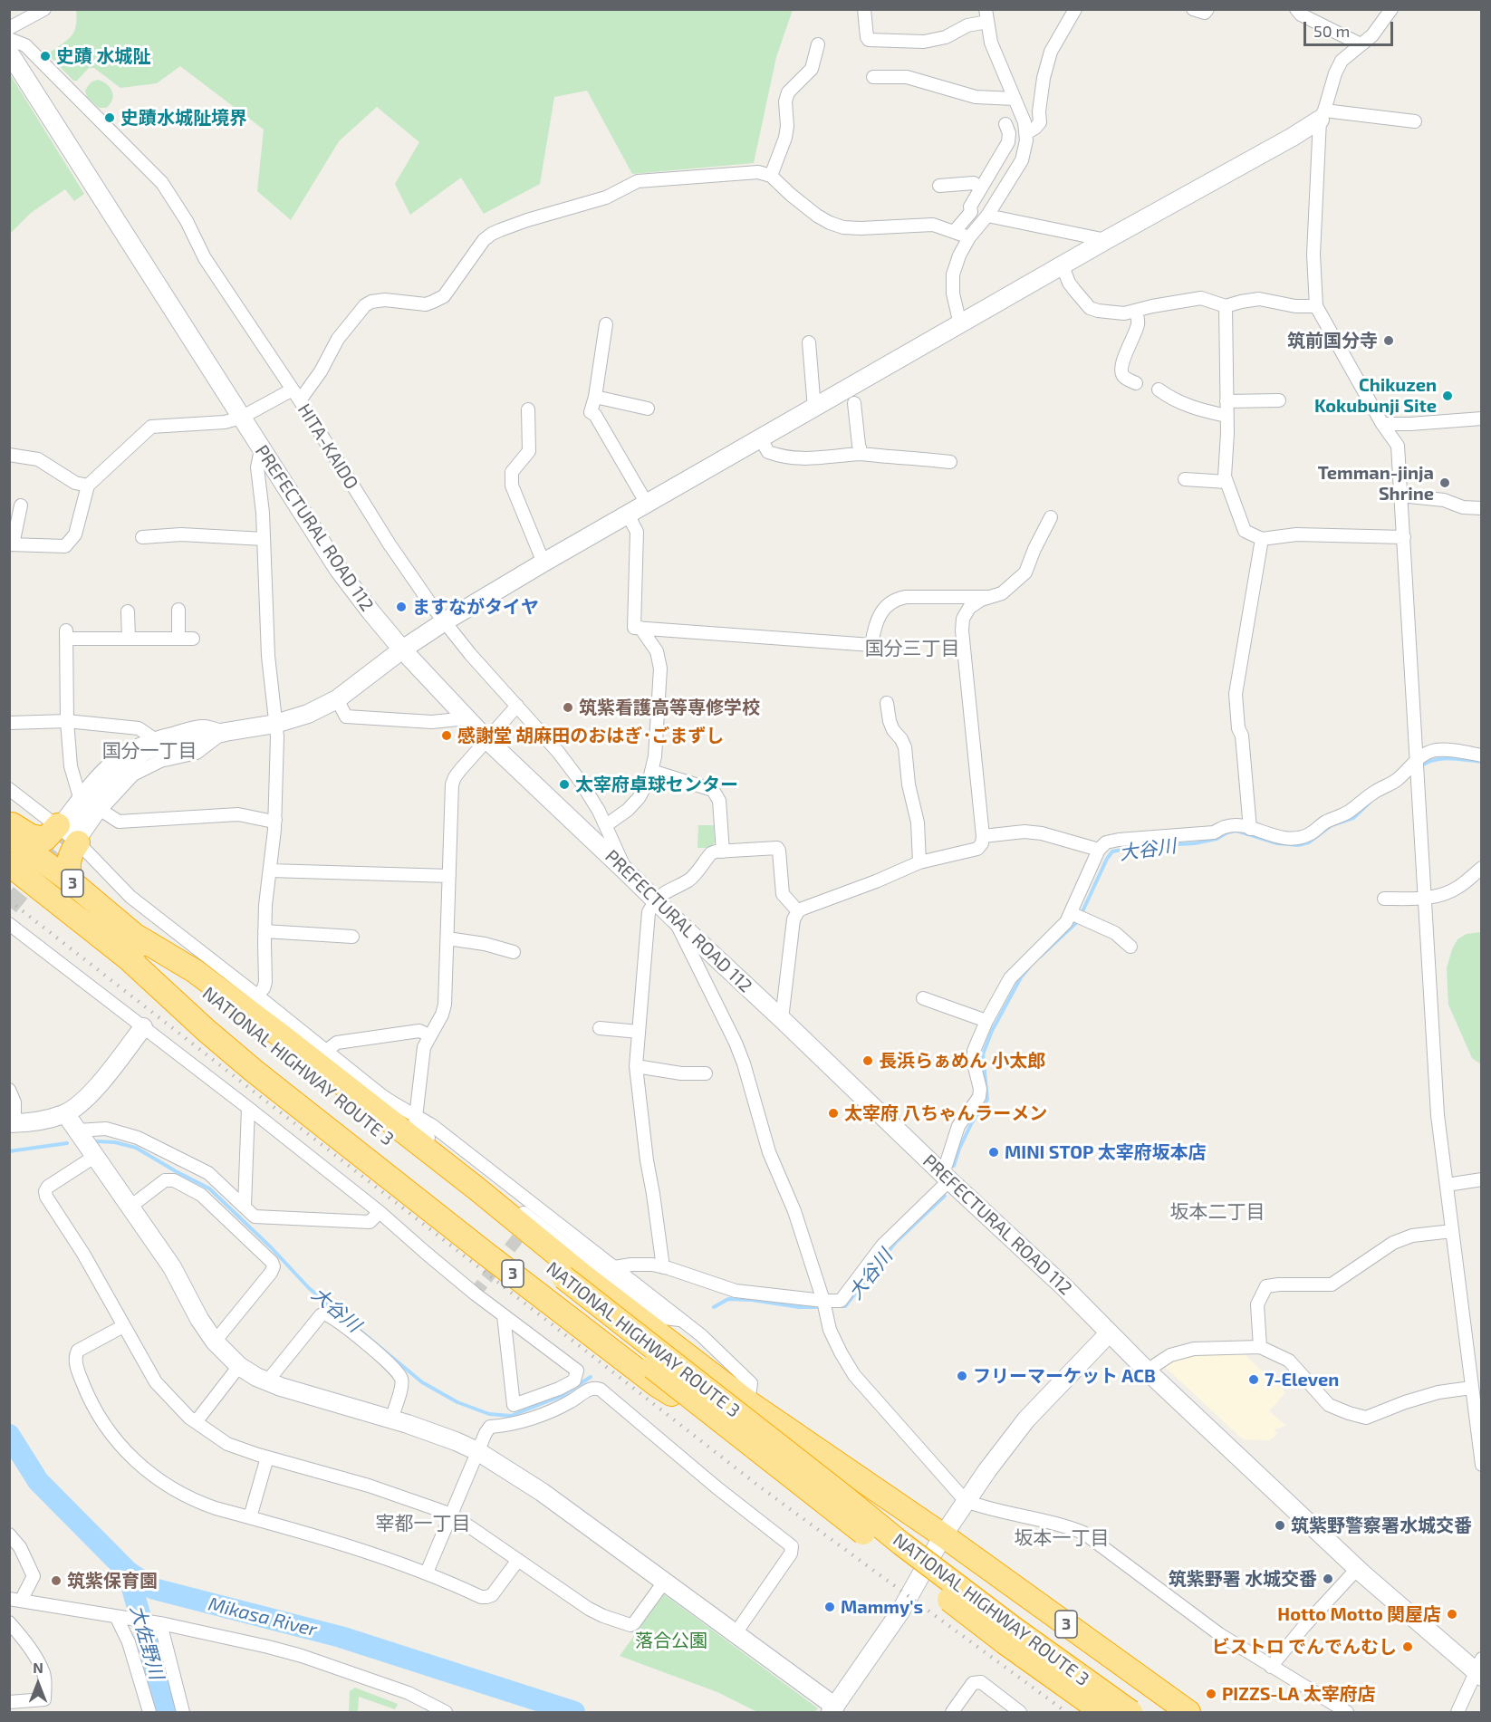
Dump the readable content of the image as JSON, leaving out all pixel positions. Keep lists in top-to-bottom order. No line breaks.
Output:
{"streets":{"highway":["3","NATIONAL HIGHWAY ROUTE 3"],"street":["HITA-KAIDO","PREFECTURAL ROAD 112"]},"crossings":[["HITA-KAIDO","PREFECTURAL ROAD 112"],["3","NATIONAL HIGHWAY ROUTE 3"]],"districts":["国分三丁目","国分一丁目","坂本二丁目","宰都一丁目","坂本一丁目"],"water":["大谷川","Mikasa River","大佐野川"],"parks":["落合公園"],"places":["史蹟 水城阯","史蹟水城阯境界","筑前国分寺","Chikuzen Kokubunji Site","Temman-jinja Shrine","ますながタイヤ","筑紫看護高等専修学校","感謝堂 胡麻田のおはぎ･ごまずし","太宰府卓球センター","長浜らぁめん 小太郎","太宰府 八ちゃんラーメン","MINI STOP 太宰府坂本店","フリーマーケット ACB","7-Eleven","筑紫野警察署水城交番","筑紫野署 水城交番","筑紫保育園","Mammy's","Hotto Motto 関屋店","ビストロ でんでんむし","PIZZS-LA 太宰府店"],"scale_bar":"50 m","north":"top"}
